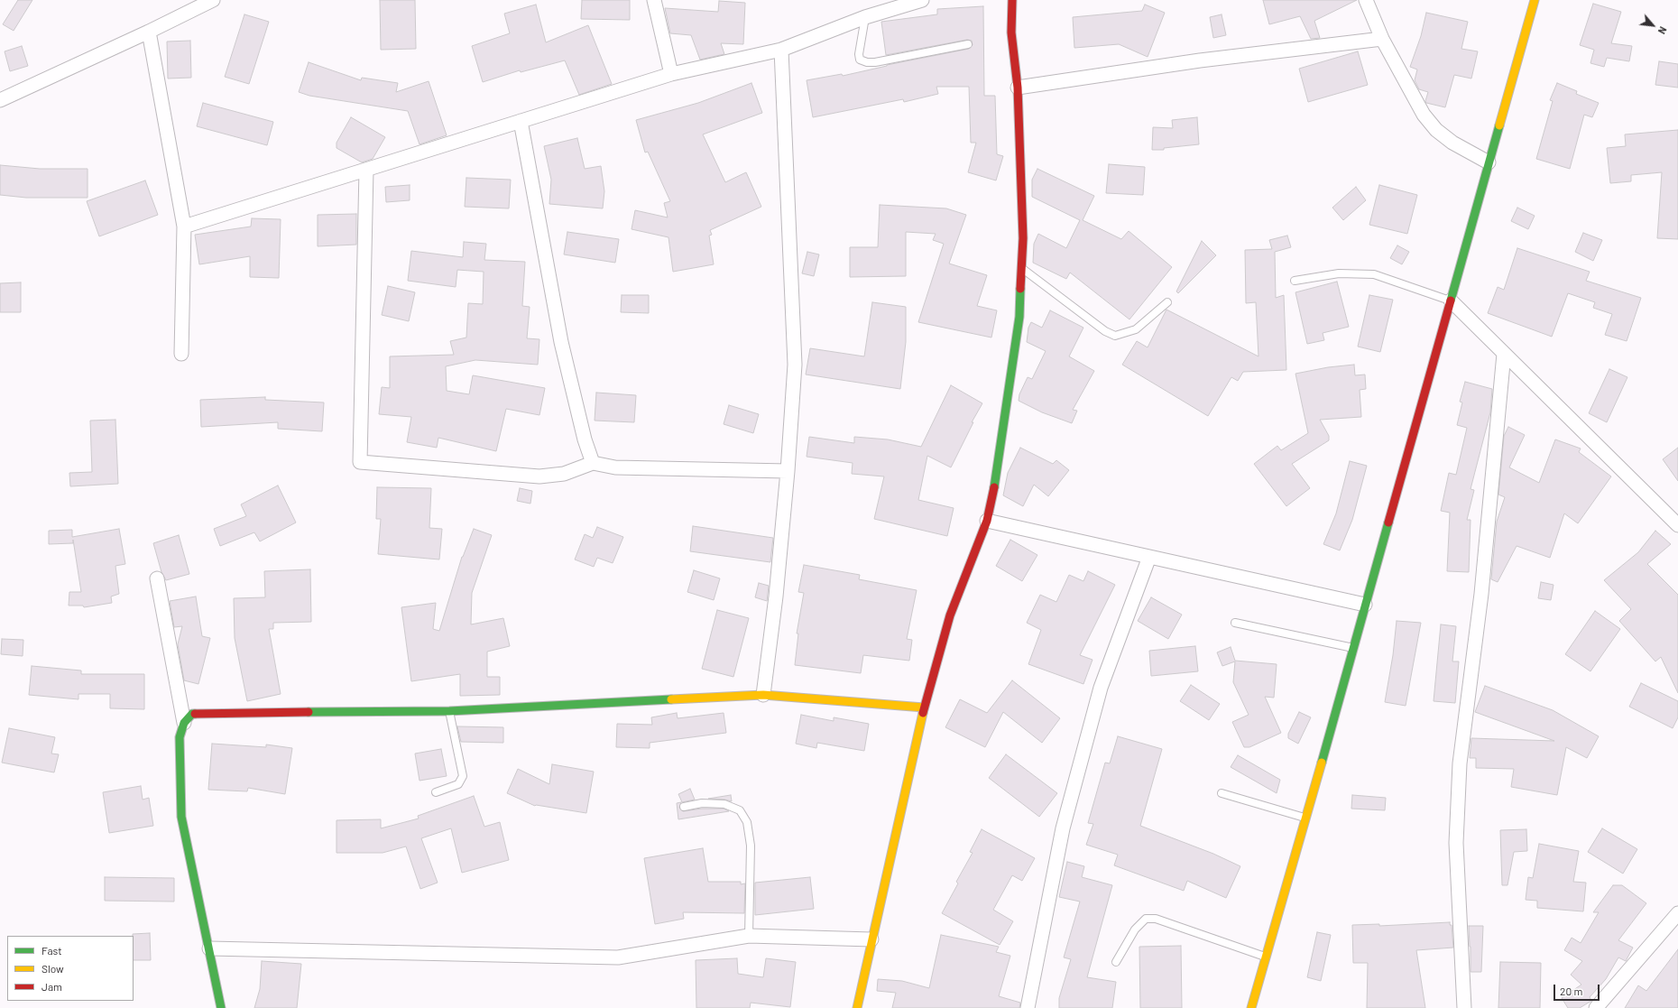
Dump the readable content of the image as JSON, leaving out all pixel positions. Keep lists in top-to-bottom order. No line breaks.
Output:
{"legend":["Fast","Slow","Jam"],"scale_bar":"20 m","north":"bottom right"}
